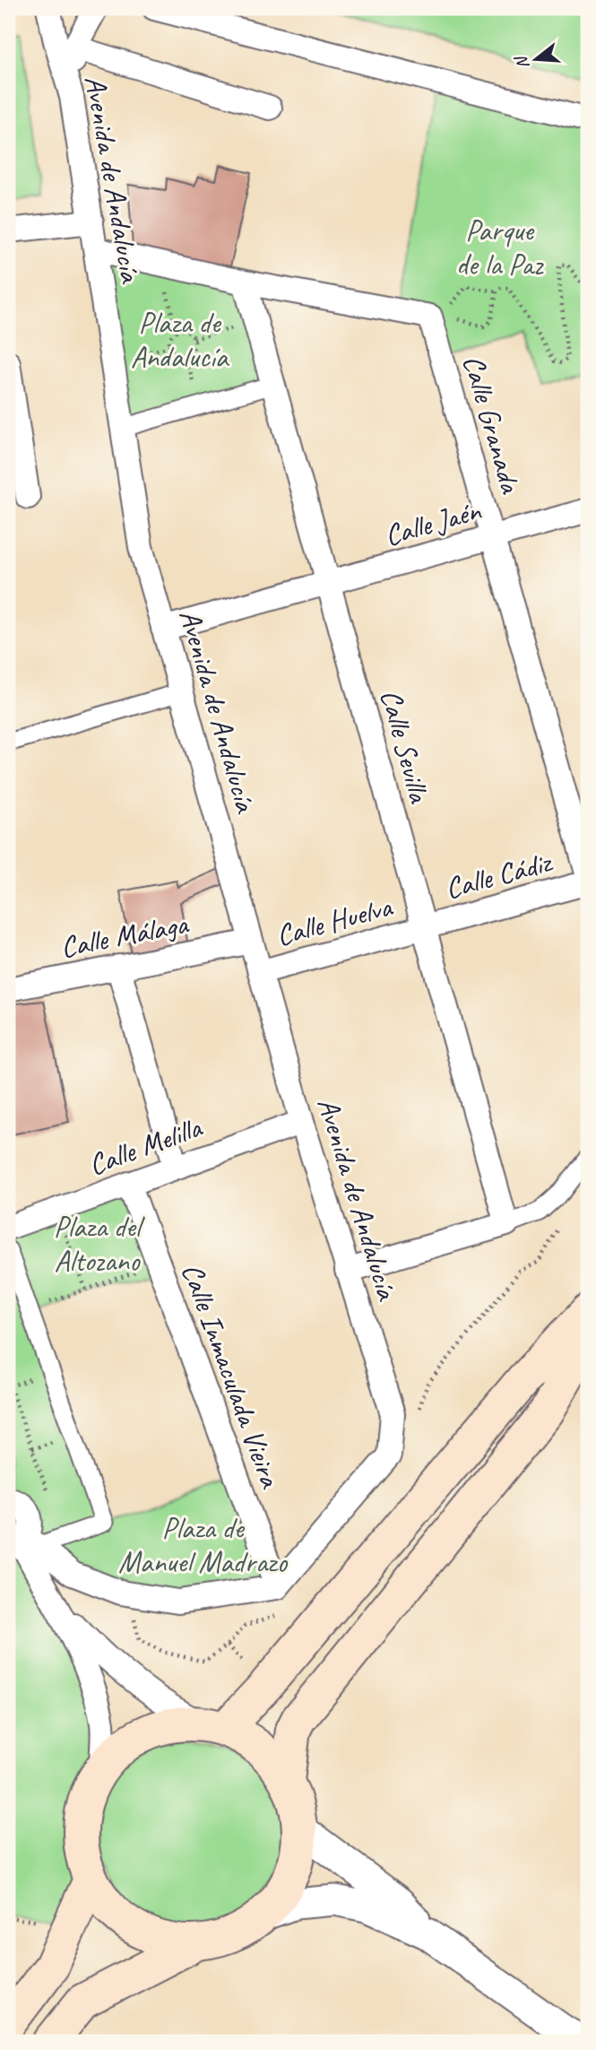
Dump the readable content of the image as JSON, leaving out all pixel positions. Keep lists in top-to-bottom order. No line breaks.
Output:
{"streets":{"street":["Avenida de Andalucía","Calle Granada","Calle Jaén","Calle Sevilla","Calle Cádiz","Calle Huelva","Calle Málaga","Calle Melilla","Calle Inmaculada Vieira"]},"crossings":[["Avenida de Andalucía","Calle Jaén"],["Avenida de Andalucía","Calle Huelva"],["Avenida de Andalucía","Calle Málaga"],["Avenida de Andalucía","Calle Melilla"],["Avenida de Andalucía","Calle Inmaculada Vieira"],["Calle Granada","Calle Jaén"],["Calle Jaén","Calle Sevilla"],["Calle Sevilla","Calle Cádiz"],["Calle Sevilla","Calle Huelva"],["Calle Cádiz","Calle Huelva"],["Calle Melilla","Calle Inmaculada Vieira"]],"parks":["Parque de la Paz","Plaza de Andalucía","Plaza del Altozano","Plaza de Manuel Madrazo"],"north":"left"}
